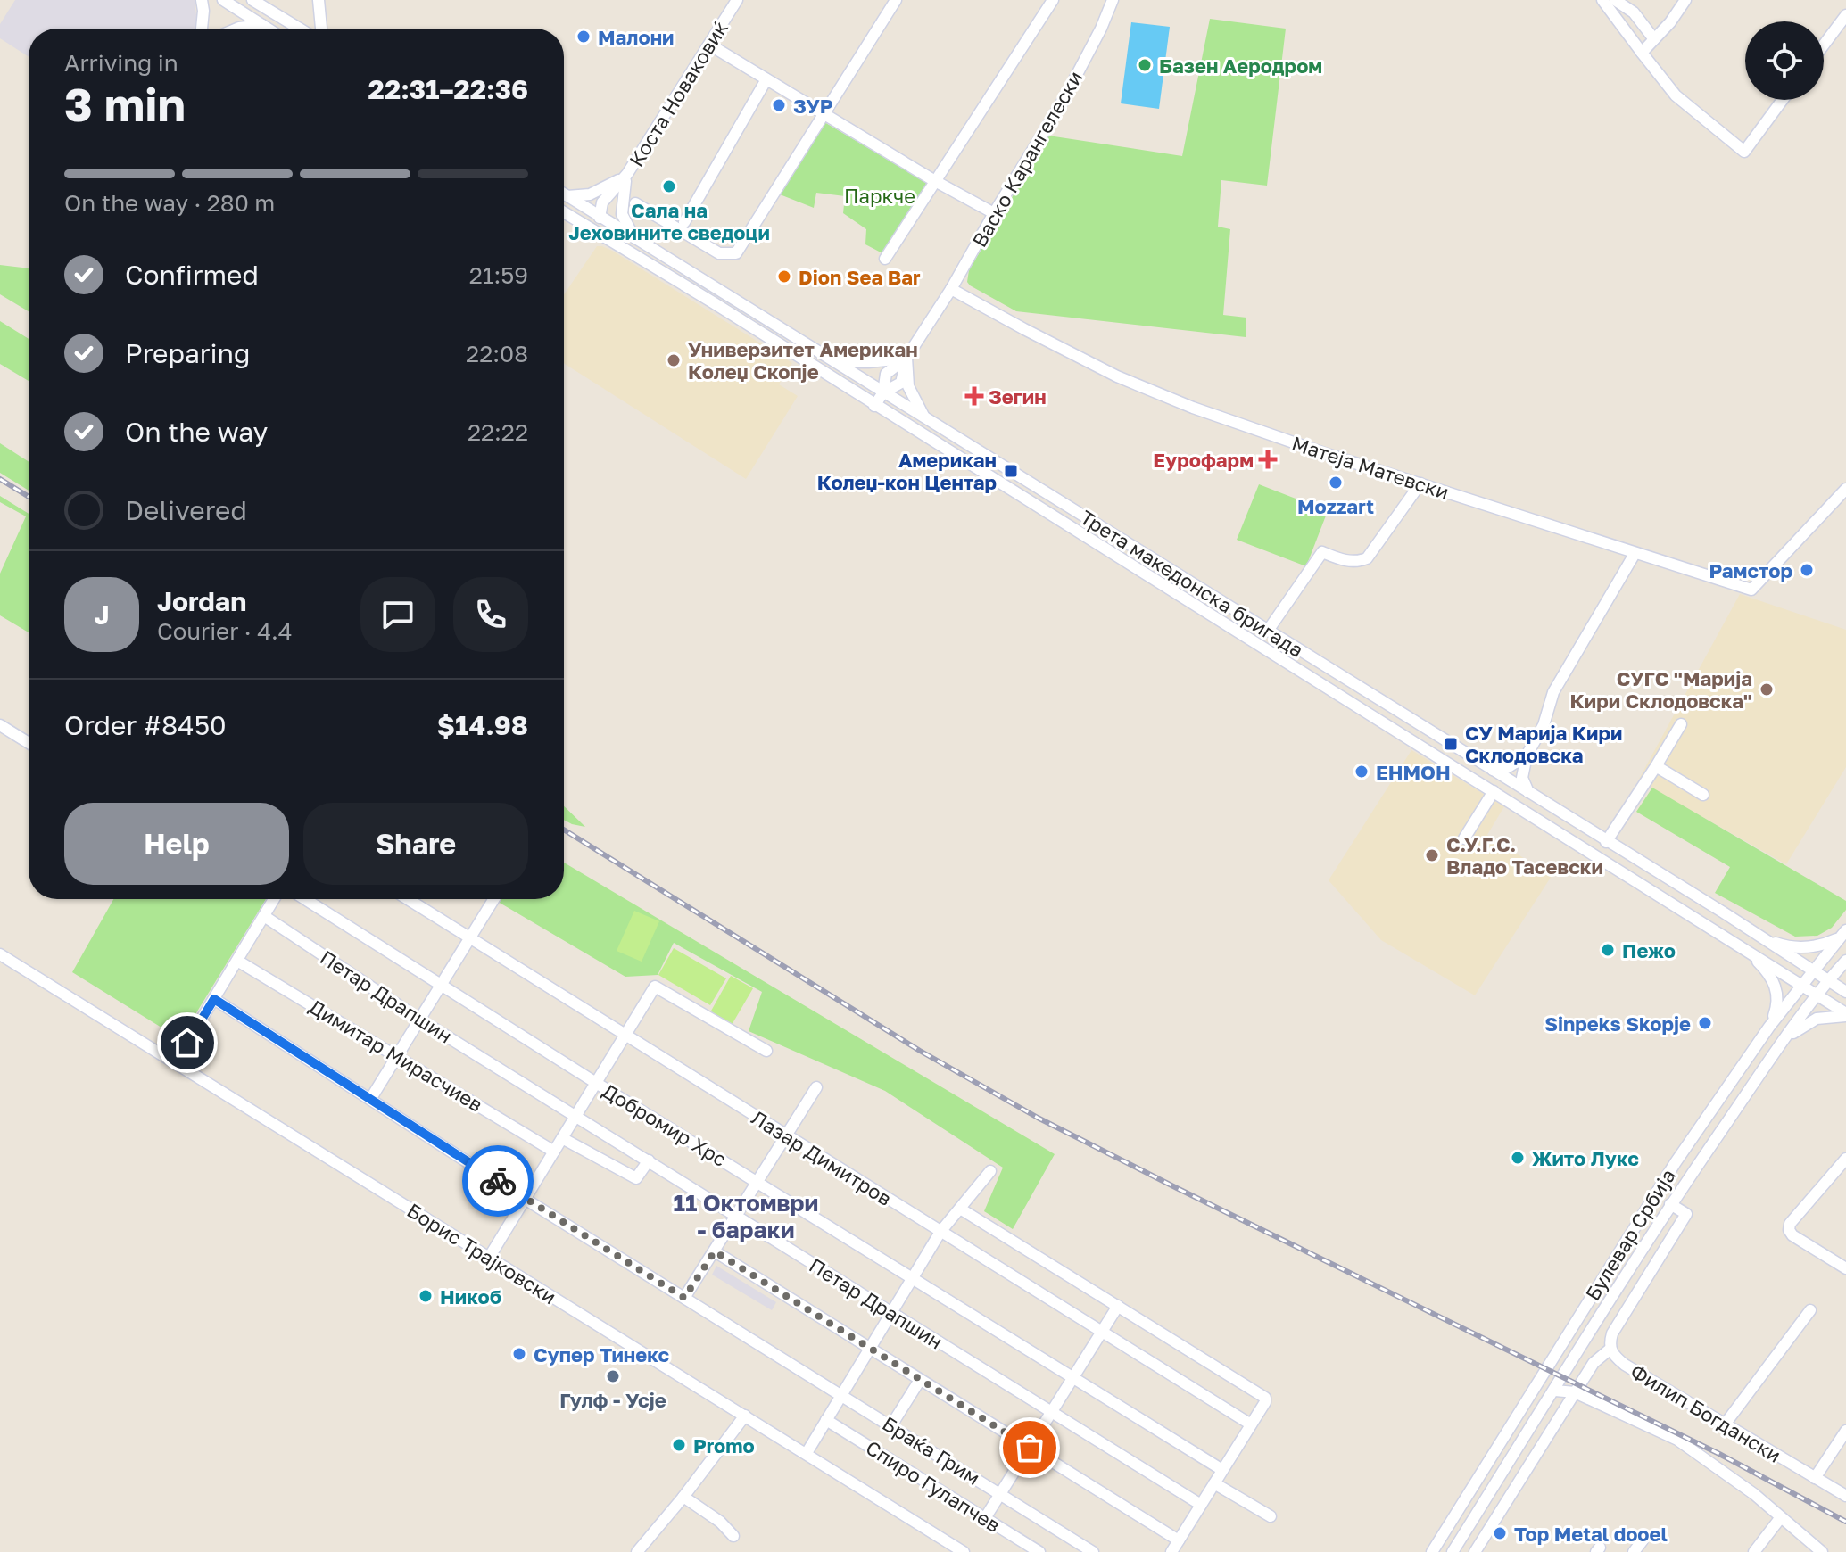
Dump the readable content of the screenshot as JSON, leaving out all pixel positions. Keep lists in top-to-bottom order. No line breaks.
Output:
{"streets":{"street":["Коста Новаковиќ","Васко Карангелески","Матеја Матевски","Трета македонска бригада","Петар Драпшин","Димитар Мирасчиев","Добромир Хрс","Лазар Димитров","Булевар Србија","Борис Трајковски","Филип Богдански","Браќа Грим","Спиро Гулапчев"]},"crossings":[["Коста Новаковиќ","Трета македонска бригада"],["Васко Карангелески","Матеја Матевски"],["Трета македонска бригада","Булевар Србија"]],"districts":["11 Октомври - бараки"],"parks":["Паркче"],"places":{"other":["Малони","Базен Аеродром","ЗУР","Сала на Јеховините сведоци","Dion Sea Bar","Универзитет Американ Колеџ Скопје","Mozzart","Рамстор","СУГС \"Марија Кири Склодовска\"","ЕНМОН","С.У.Г.С. Владо Тасевски","Пежо","Sinpeks Skopje","Жито Лукс","Никоб","Супер Тинекс","Гулф - Усје","Promo","Top Metal dooel"],"health":["Зегин","Еурофарм"],"transit":["Американ Колеџ-кон Центар","СУ Марија Кири Склодовска"]},"page":{"heading":["3 min","Arriving in","22:31–22:36"],"panel":["Jordan","Courier · 4.4","Order #8450","$14.98"],"bar":"On the way · 280 m","list":[["Confirmed","21:59"],["Preparing","22:08"],["On the way","22:22"],"Delivered"],"round":"J","buttons":["Help","Share"]}}
